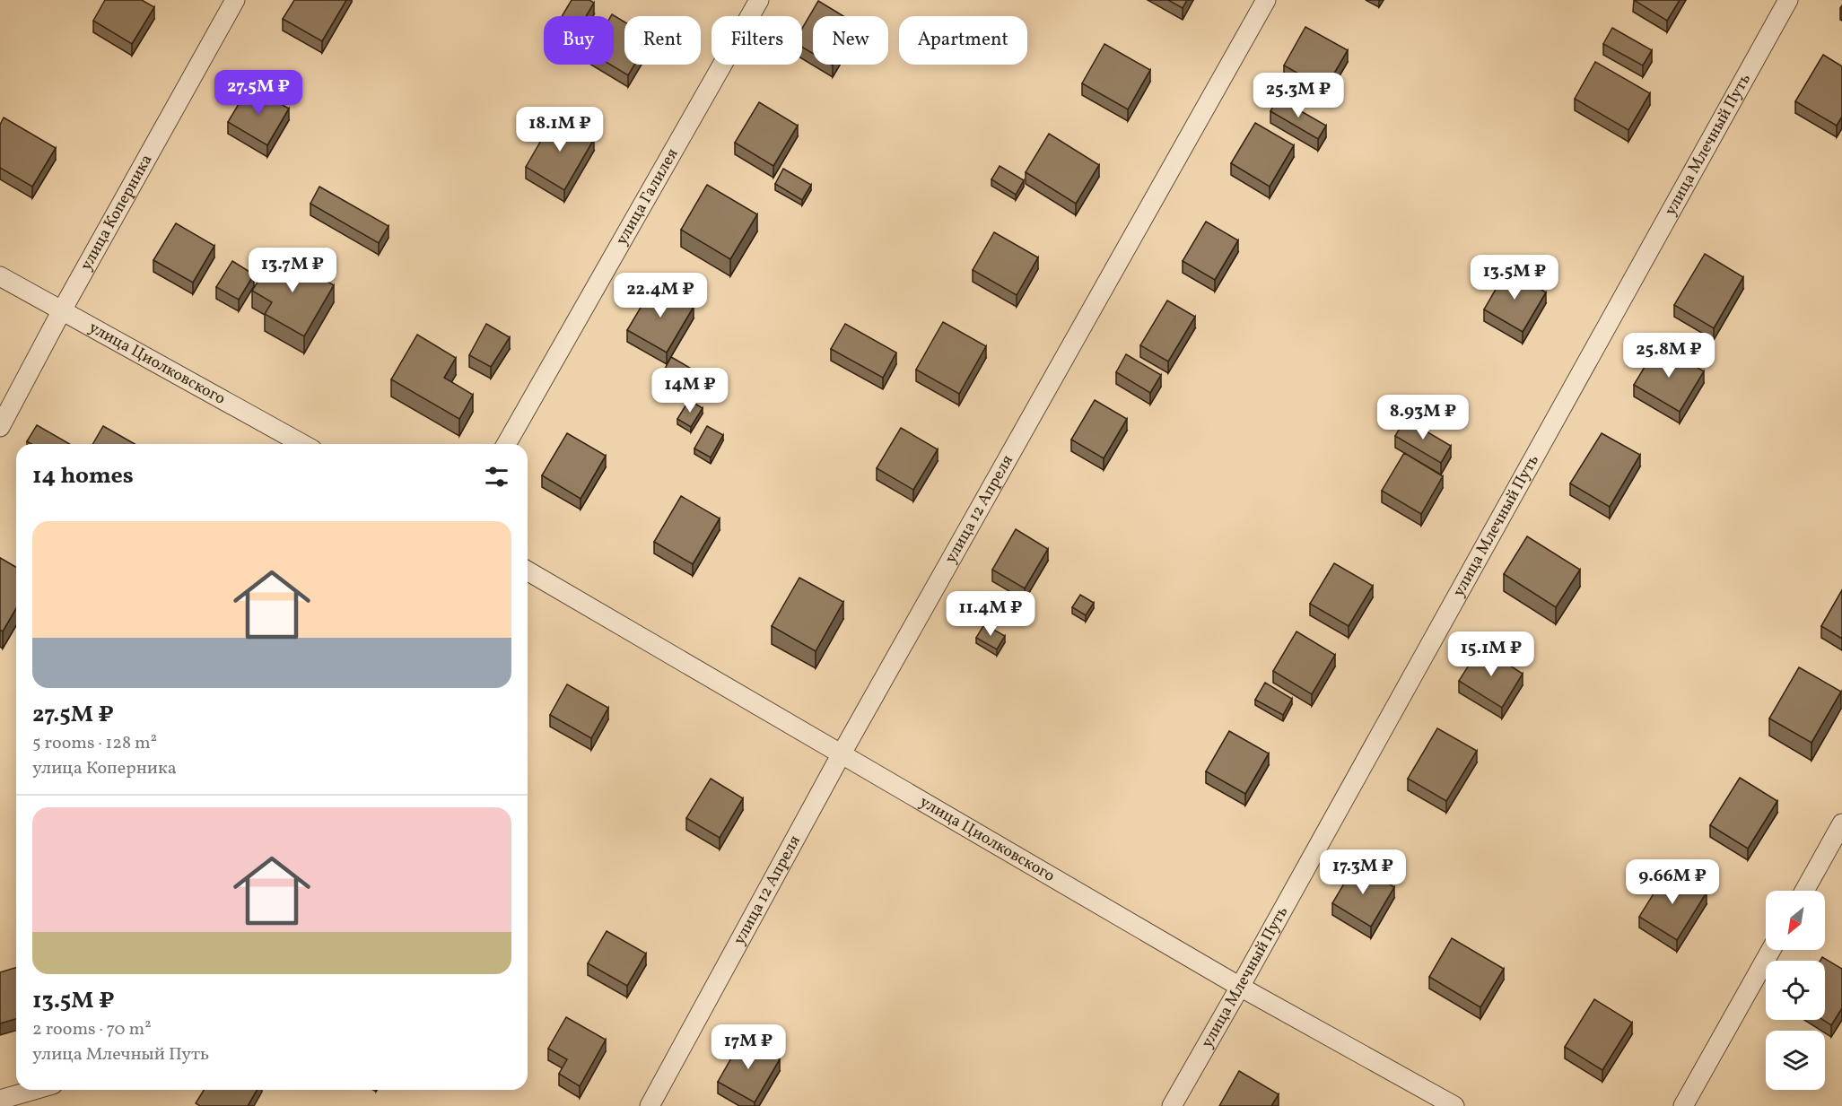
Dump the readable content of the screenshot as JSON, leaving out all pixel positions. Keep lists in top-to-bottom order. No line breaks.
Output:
{"streets":{"street":["улица Млечный Путь","улица Галилея","улица Коперника","улица Циолковского","улица 12 Апреля"]},"crossings":[["улица Млечный Путь","улица Циолковского"],["улица Коперника","улица Циолковского"],["улица Циолковского","улица 12 Апреля"]],"north":"bottom left","page":{"chip":["Buy","Rent","Filters","New","Apartment"],"price":["27.5M ₽","25.3M ₽","18.1M ₽","13.7M ₽","13.5M ₽","22.4M ₽","25.8M ₽","14M ₽","8.93M ₽","11.4M ₽","15.1M ₽","17.3M ₽","9.66M ₽","17M ₽"],"heading":"14 homes","list":[{"name":"27.5M ₽","note":"5 rooms · 128 m² · улица Коперника"},{"name":"13.5M ₽","note":"2 rooms · 70 m² · улица Млечный Путь"}]}}
